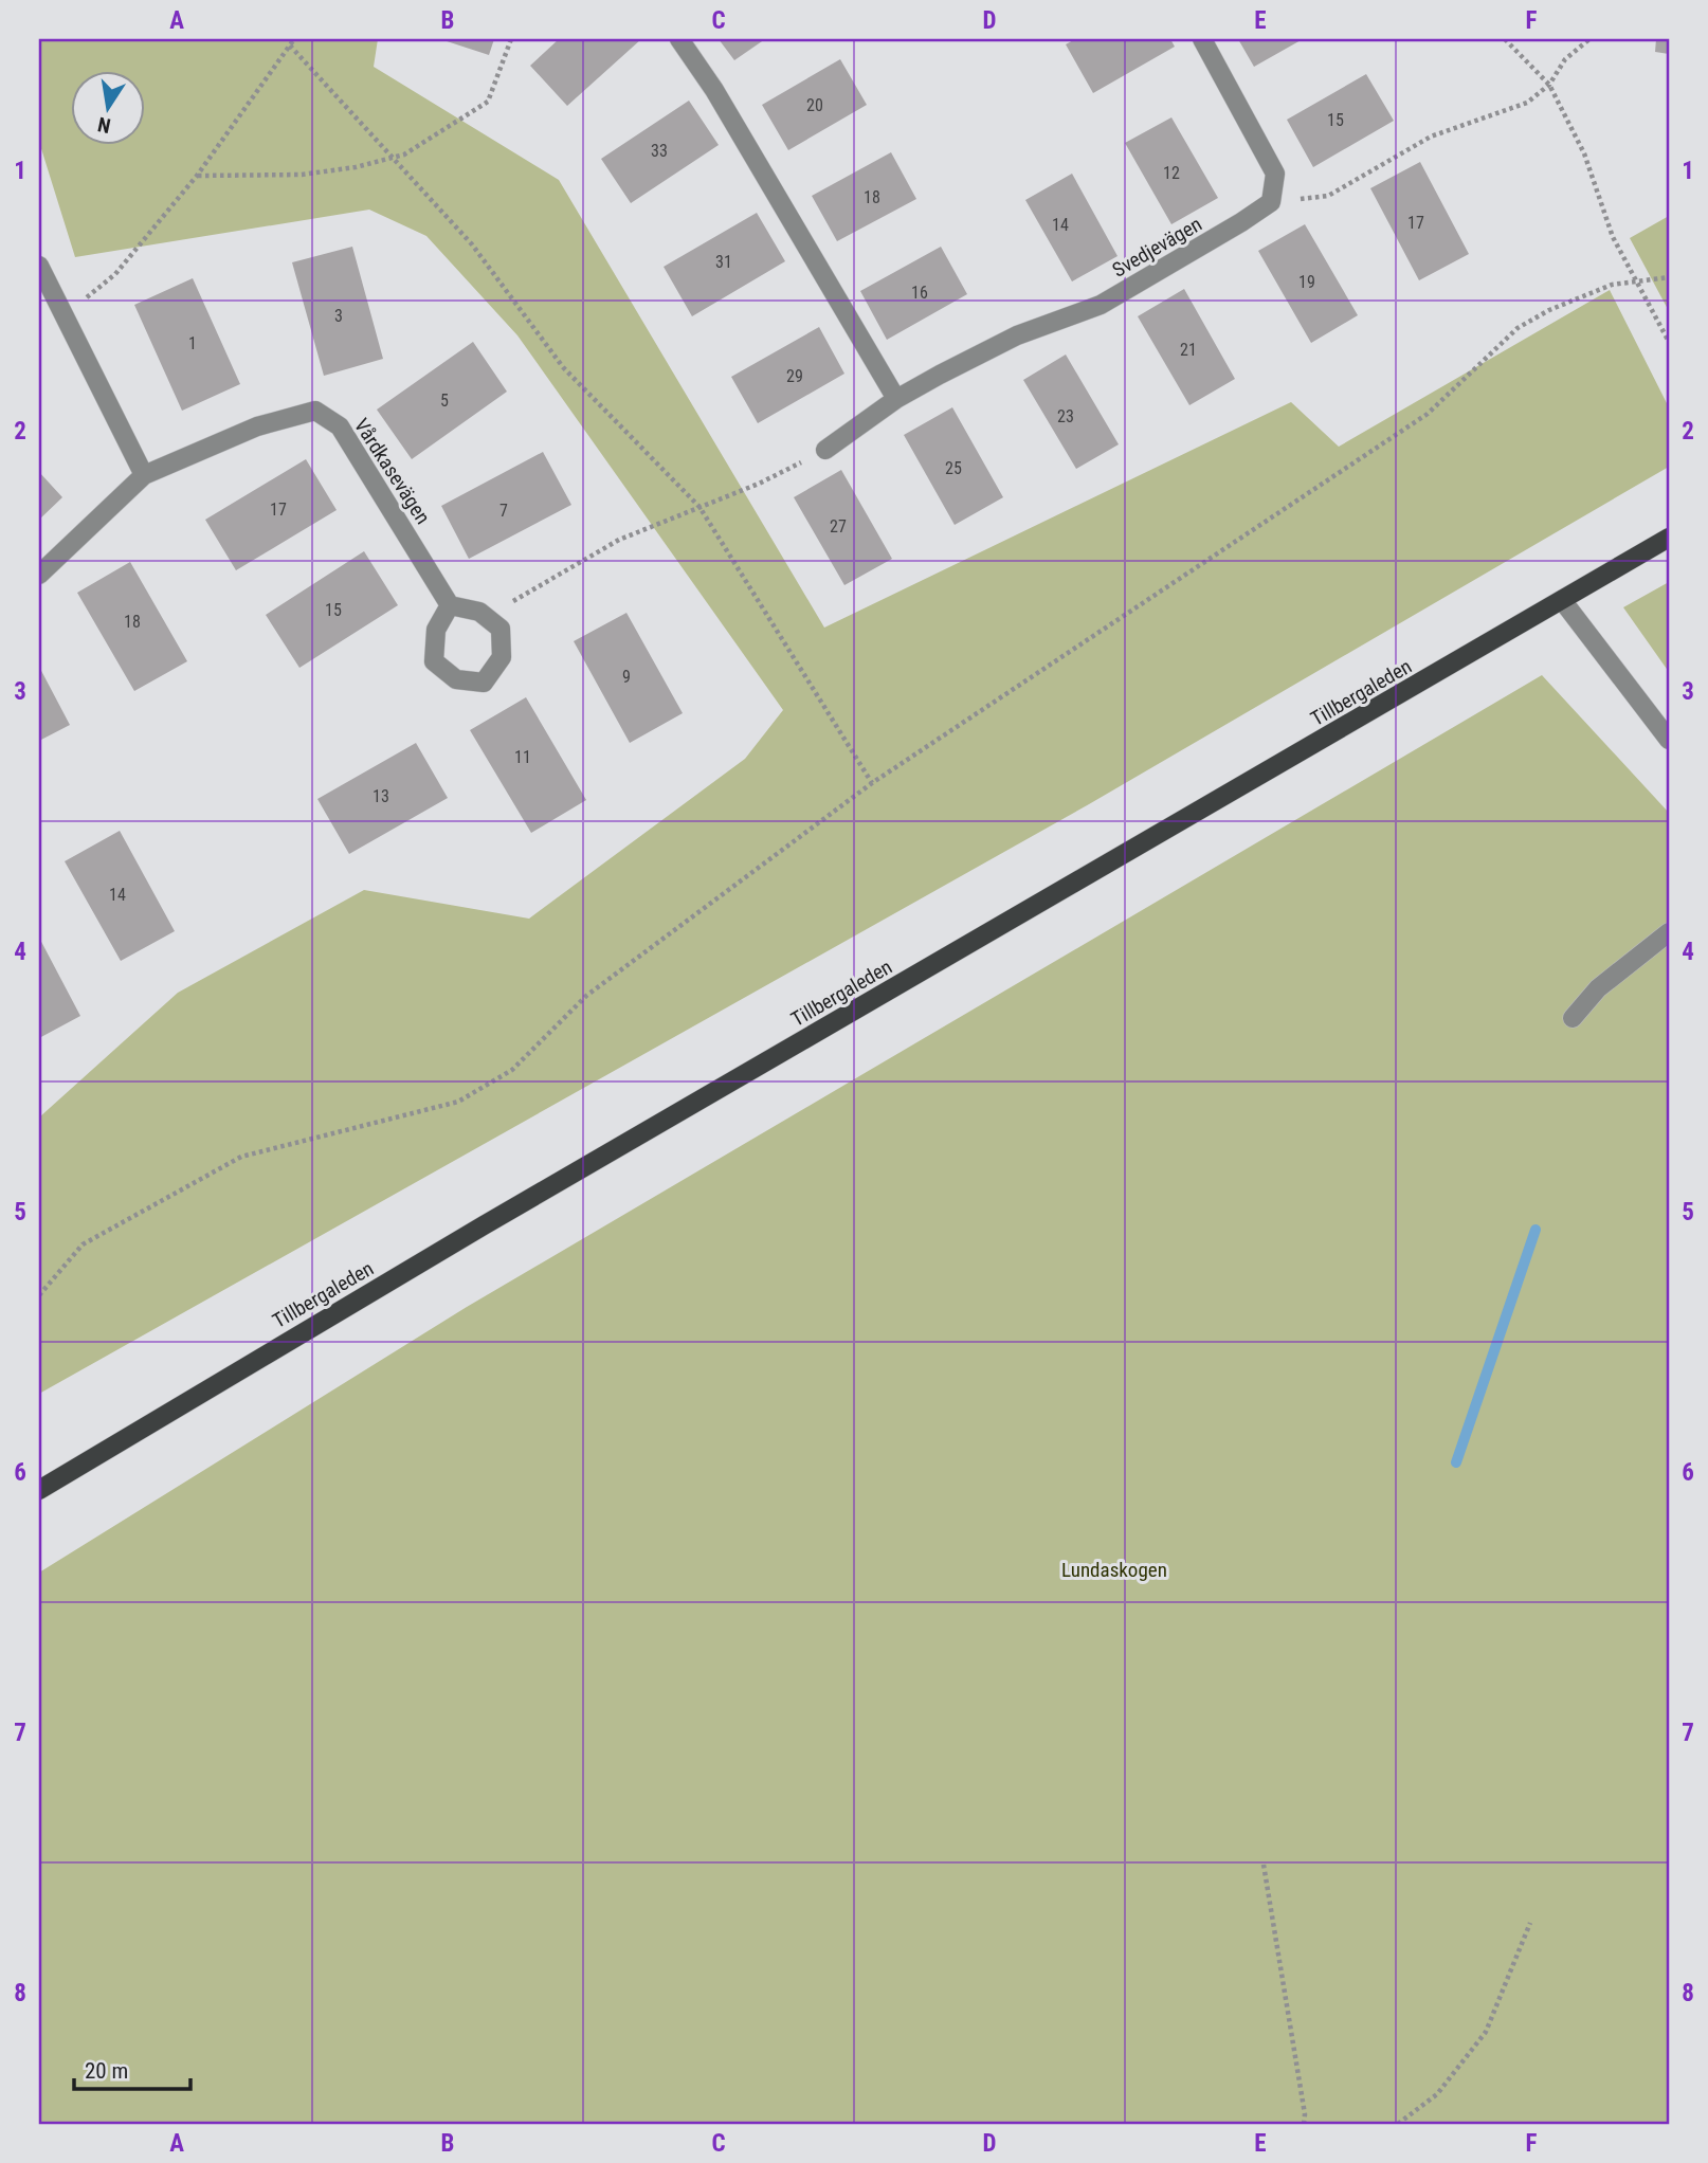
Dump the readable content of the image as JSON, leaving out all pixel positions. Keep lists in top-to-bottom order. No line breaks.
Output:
{"streets":{"main road":["Tillbergaleden"],"street":["Svedjevägen","Vårdkasevägen"]},"parks":["Lundaskogen"],"house_numbers":["20","15","33","12","18","17","14","31","19","16","3","1","21","29","5","23","25","17","7","27","15","18","9","11","13","14"],"scale_bar":"20 m","north":"bottom","grid":{"columns":["A","B","C","D","E","F"],"rows":["1","2","3","4","5","6","7","8"]}}
